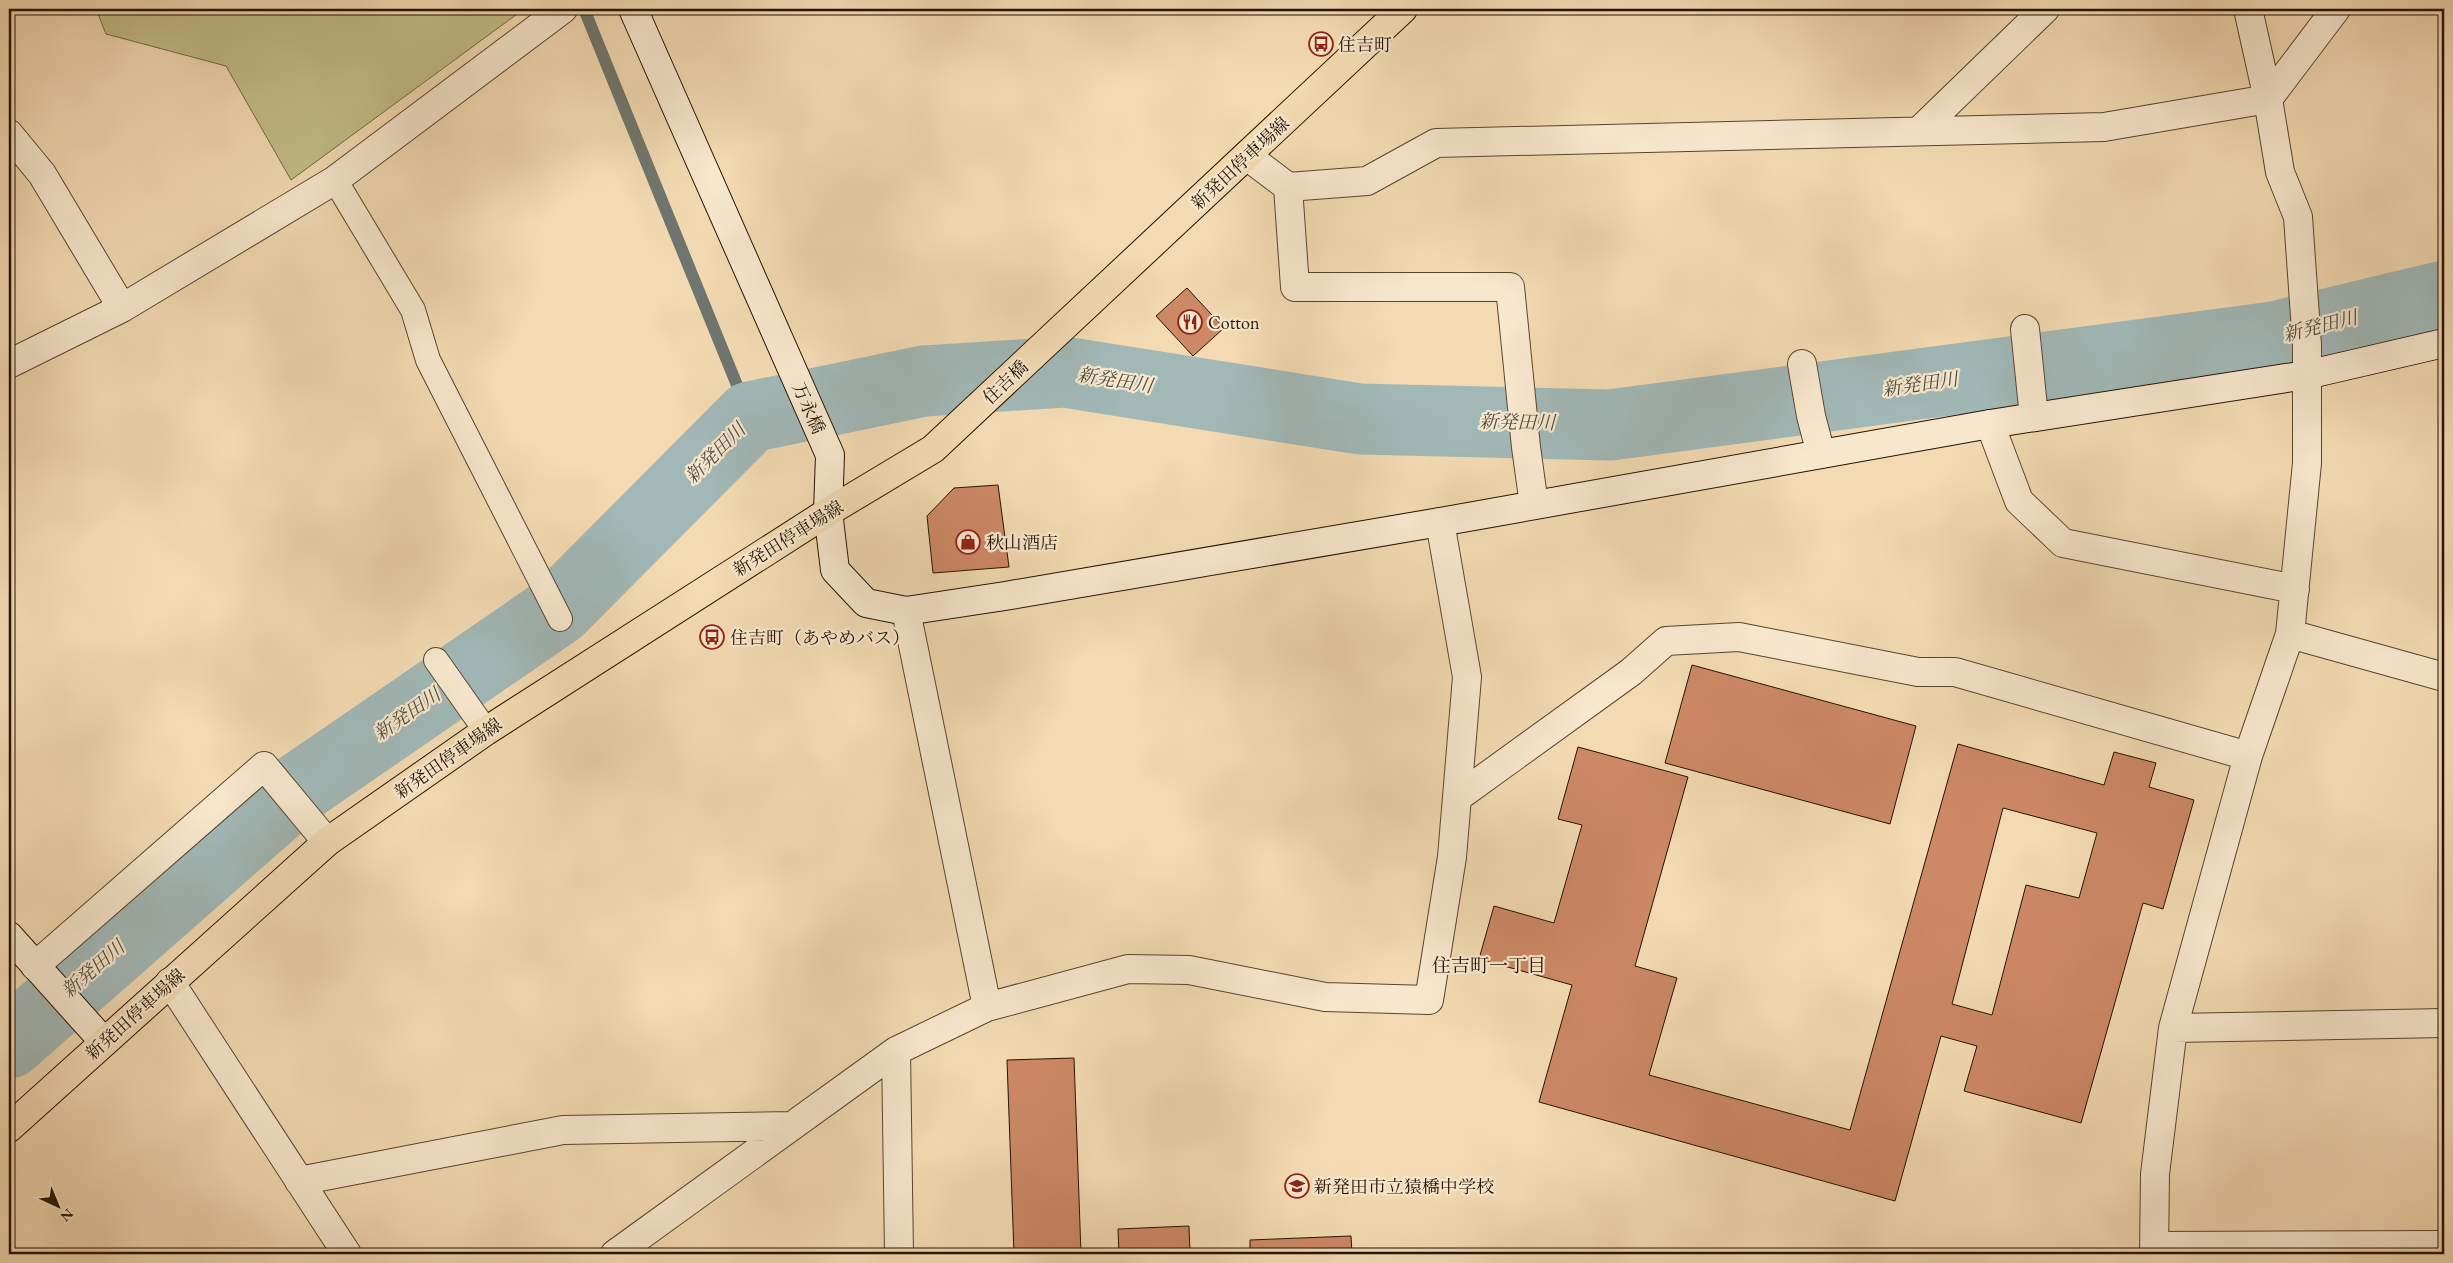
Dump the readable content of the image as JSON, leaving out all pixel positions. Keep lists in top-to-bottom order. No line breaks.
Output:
{"streets":{"main road":["新発田停車場線","住吉橋"],"street":["万永橋"]},"crossings":[["新発田停車場線","住吉橋"],["新発田停車場線","万永橋"]],"districts":["住吉町一丁目"],"water":["新発田川"],"places":{"bus stop":["住吉町","住吉町（あやめバス）"],"restaurant":["Cotton"],"shop":["秋山酒店"],"school or university":["新発田市立猿橋中学校"]},"north":"bottom right"}
